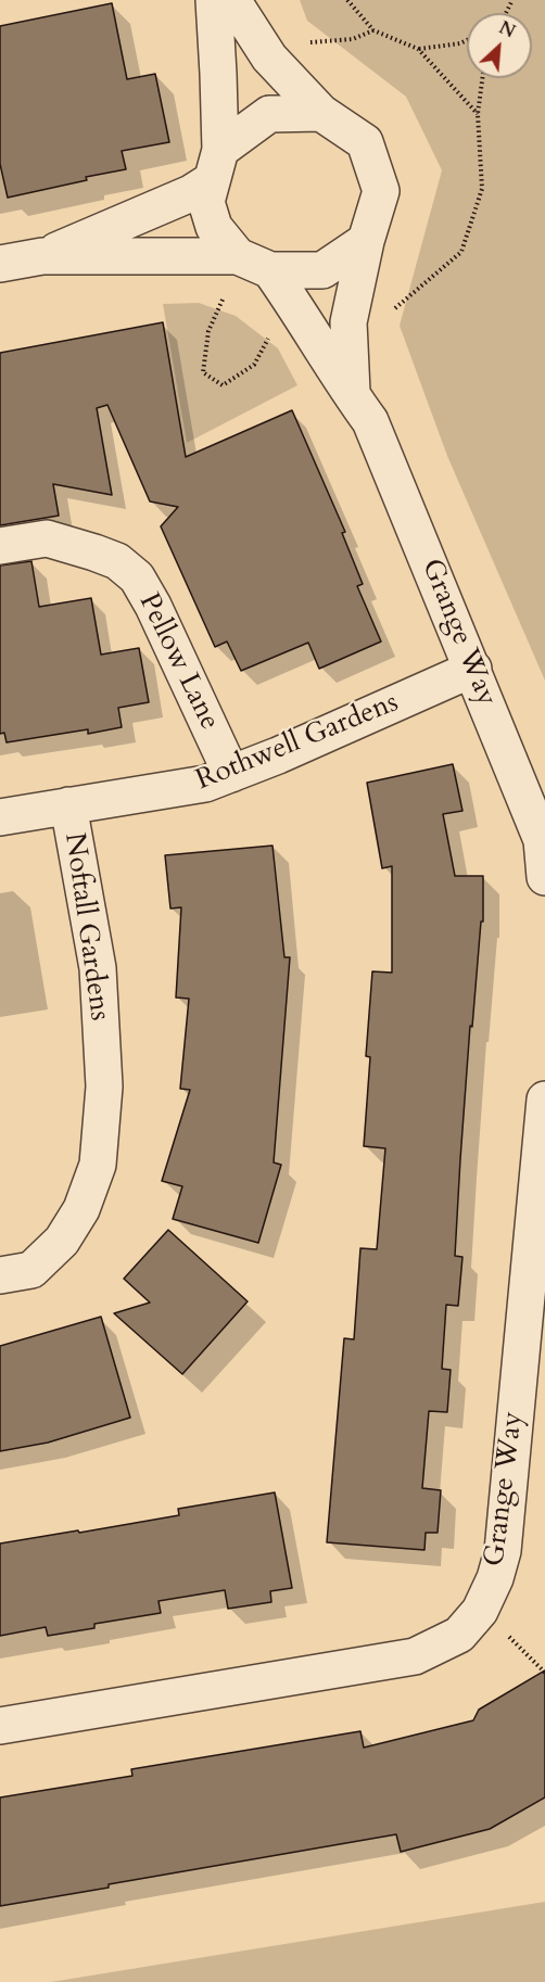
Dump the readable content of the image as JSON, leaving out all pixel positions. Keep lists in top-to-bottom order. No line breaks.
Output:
{"streets":{"street":["Grange Way","Pellow Lane","Rothwell Gardens","Noftall Gardens"]},"crossings":[["Grange Way","Rothwell Gardens"],["Pellow Lane","Rothwell Gardens"],["Rothwell Gardens","Noftall Gardens"]],"north":"top right"}
